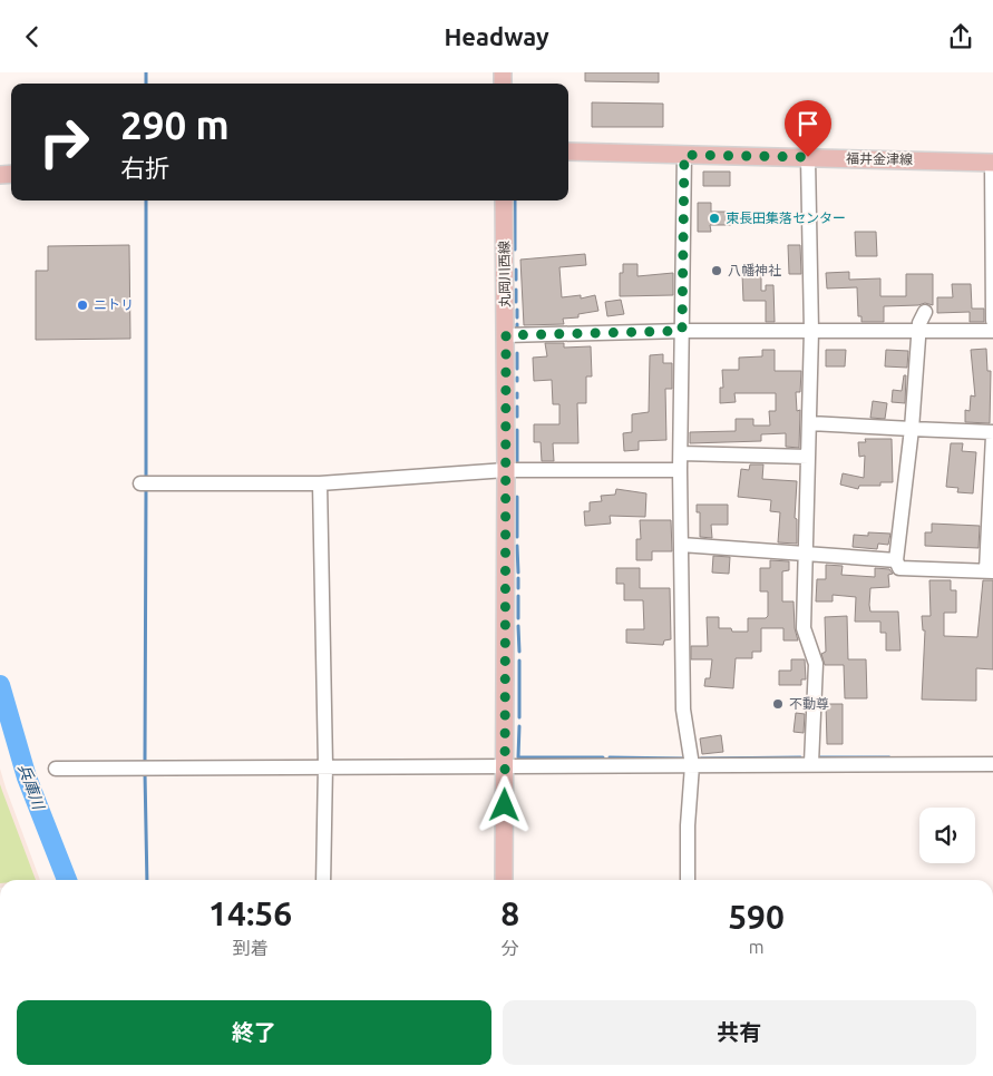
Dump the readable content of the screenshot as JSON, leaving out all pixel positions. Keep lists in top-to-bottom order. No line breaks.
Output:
{"streets":{"main road":["福井金津線","丸岡川西線"]},"water":["兵庫川"],"places":["東長田集落センター","八幡神社","ニトリ","不動尊"],"page":{"header":"Headway","turn":["290 m","右折"],"eta":["14:56","到着","8","分","590","m"],"buttons":["終了","共有"]}}
